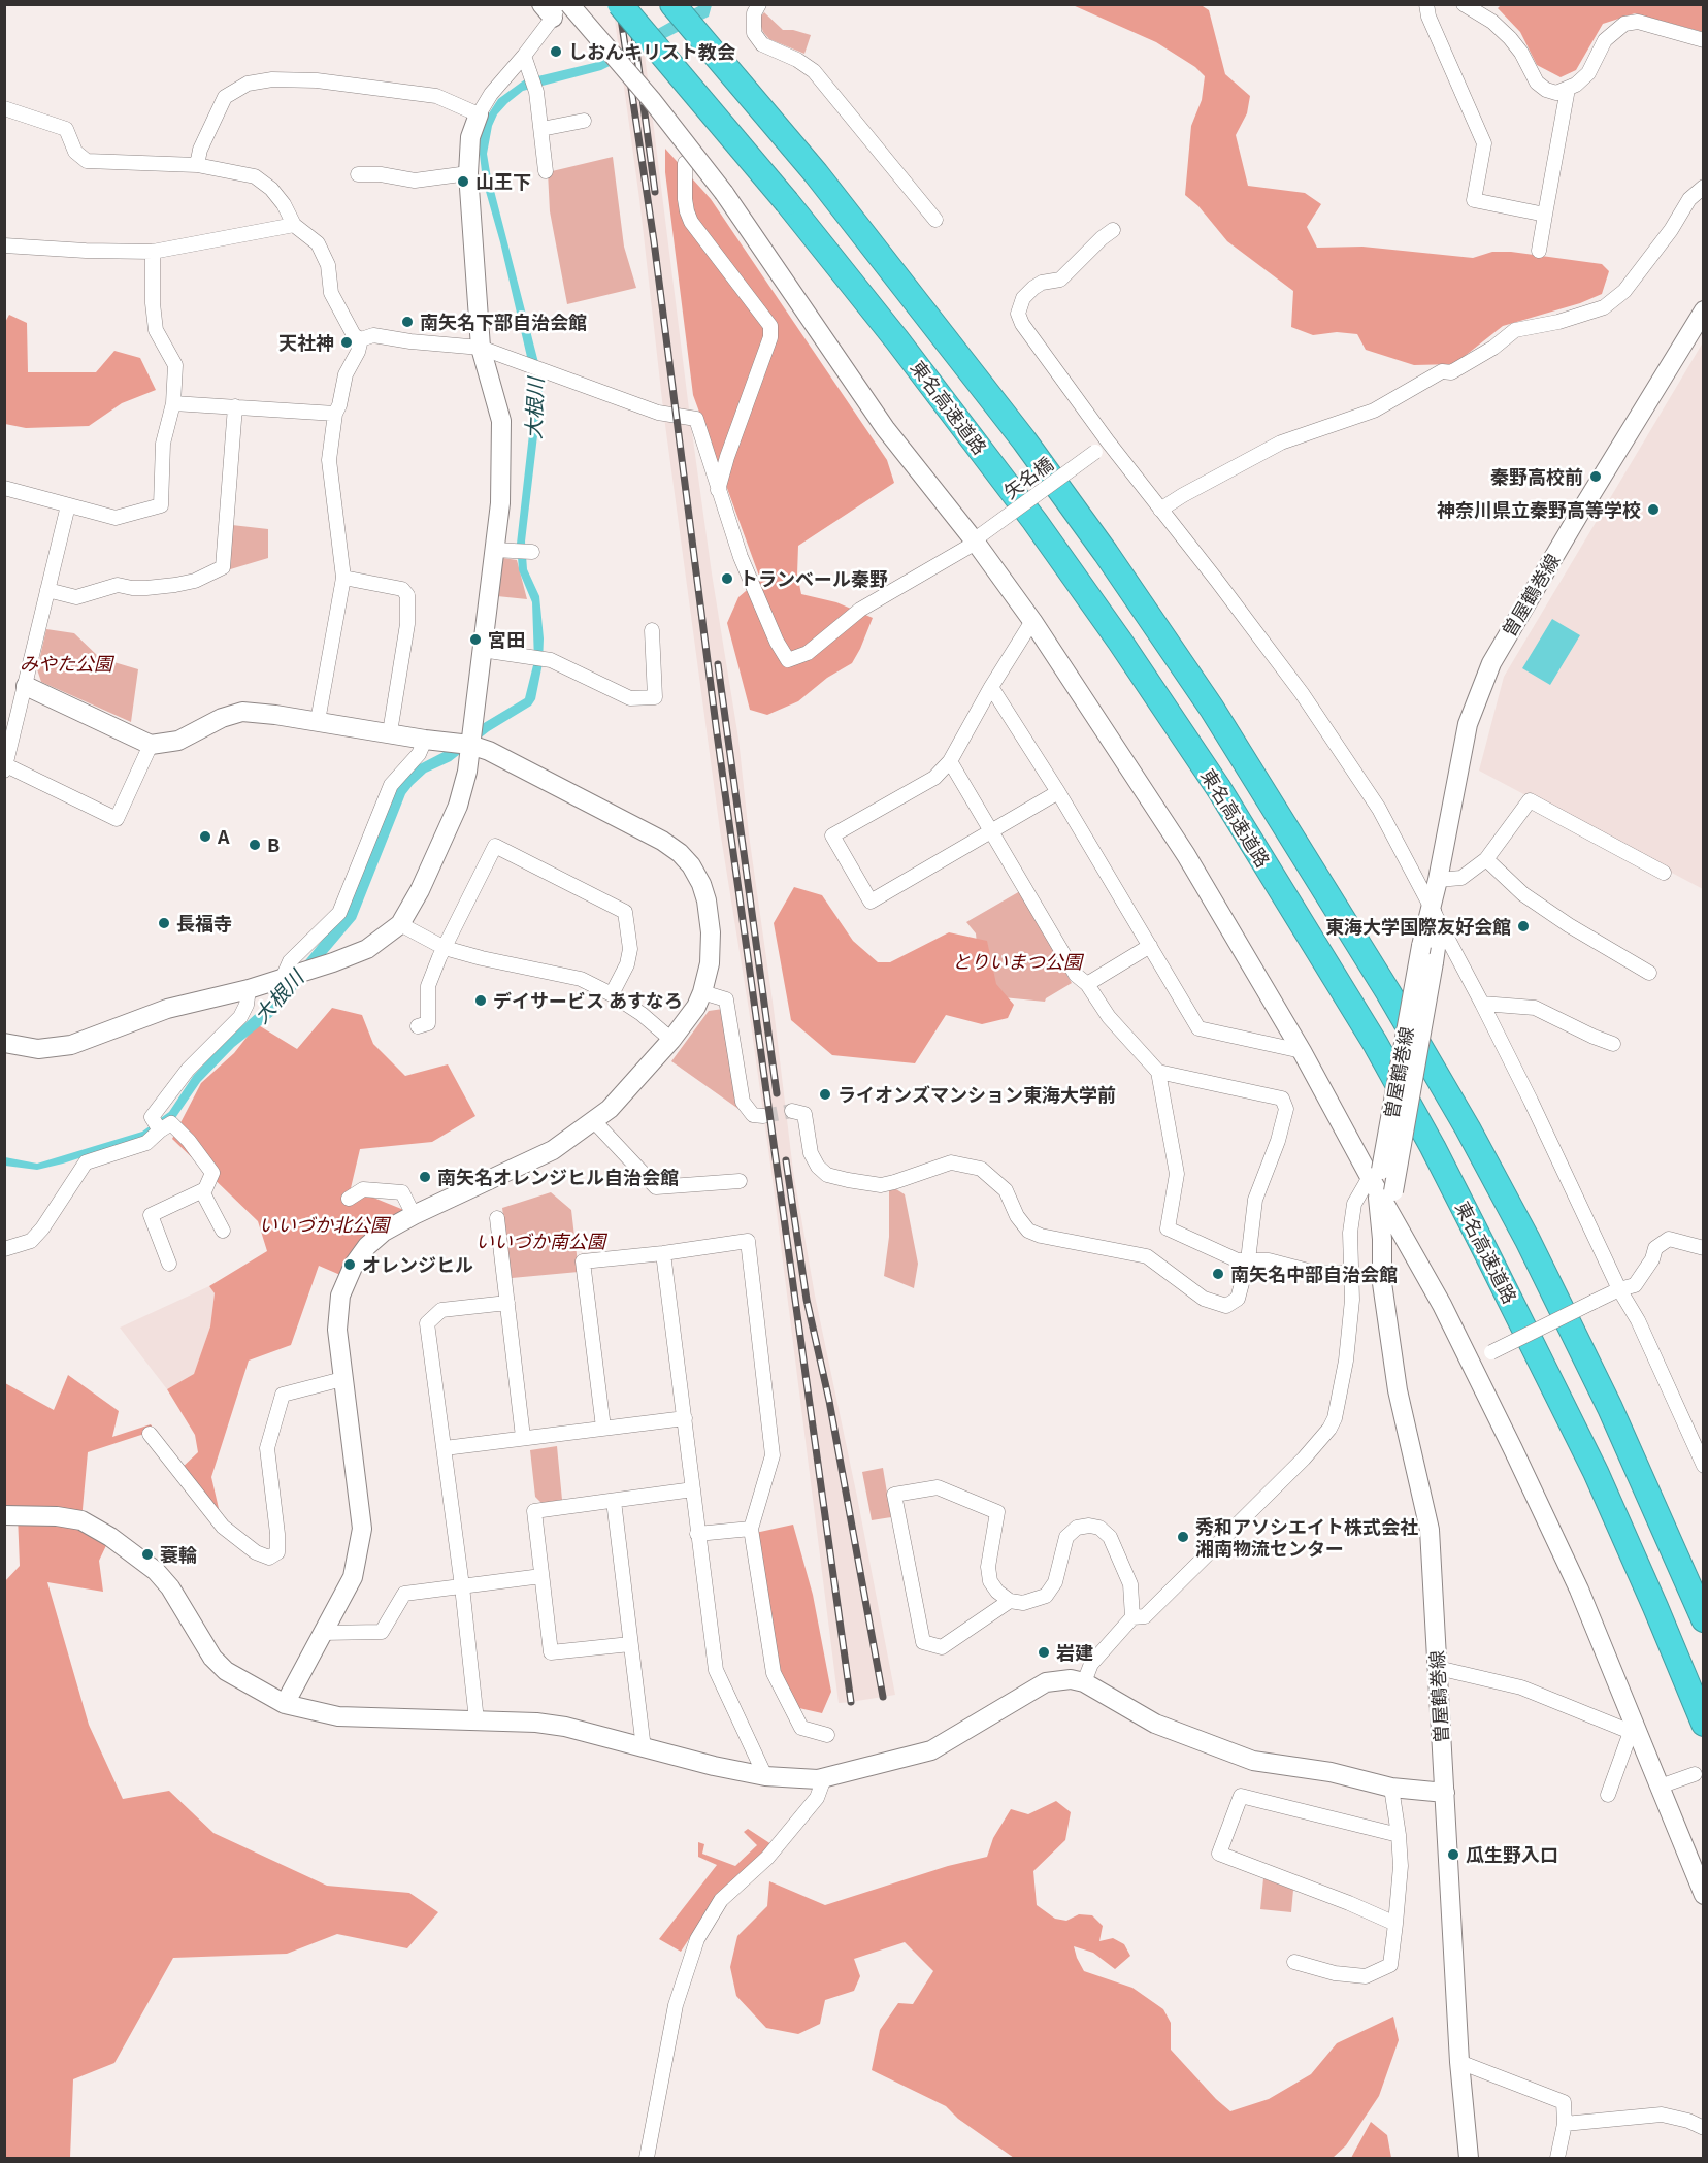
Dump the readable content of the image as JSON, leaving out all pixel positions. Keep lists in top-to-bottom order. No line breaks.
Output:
{"streets":{"highway":["東名高速道路"],"street":["矢名橋","曽屋鶴巻線"]},"water":["大根川"],"parks":["みやた公園","とりいまつ公園","いいづか北公園","いいづか南公園"],"places":["しおんキリスト教会","山王下","南矢名下部自治会館","天社神","秦野高校前","神奈川県立秦野高等学校","トランベール秦野","宮田","A","B","長福寺","東海大学国際友好会館","デイサービス あすなろ","ライオンズマンション東海大学前","南矢名オレンジヒル自治会館","オレンジヒル","南矢名中部自治会館","秀和アソシエイト株式会社 湘南物流センター","蓑輪","岩建","瓜生野入口"]}
